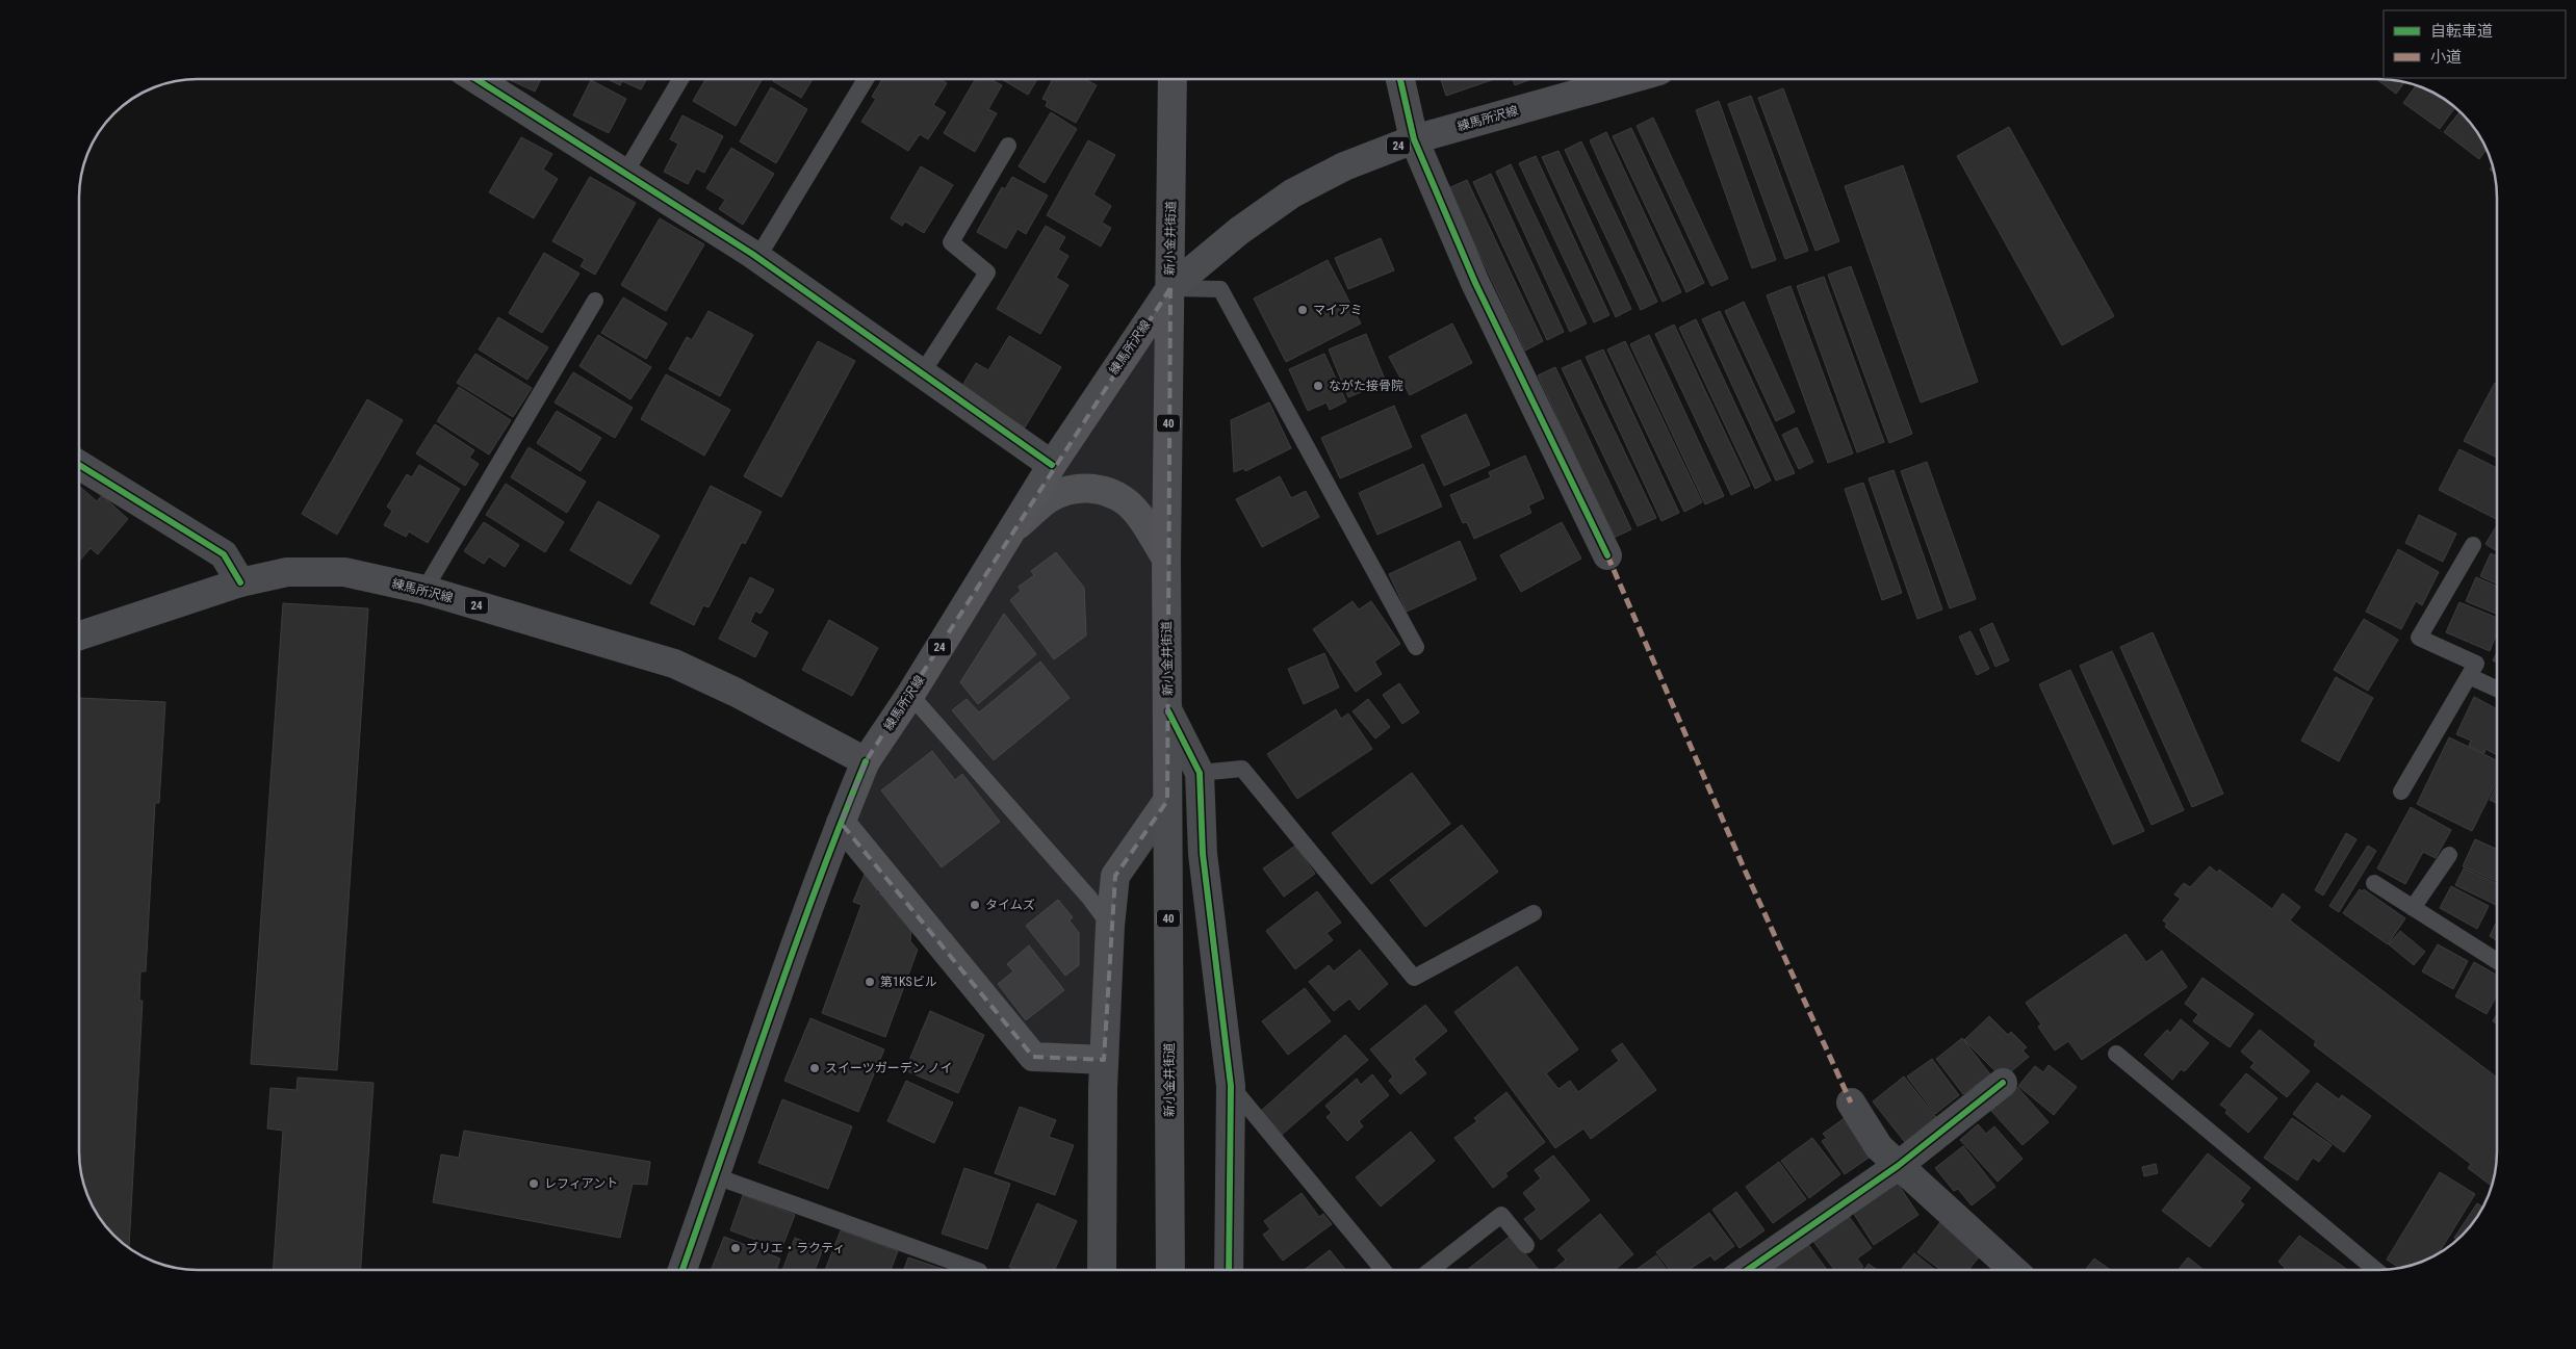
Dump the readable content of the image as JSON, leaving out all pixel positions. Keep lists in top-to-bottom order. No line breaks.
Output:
{"streets":{"main road":["練馬所沢線","24","新小金井街道","40"]},"crossings":[["練馬所沢線","新小金井街道"]],"places":["マイアミ","ながた接骨院","タイムズ","第1KSビル","スイーツガーデン ノイ","レフィアント","ブリエ・ラクティ"],"legend":["自転車道","小道"]}
